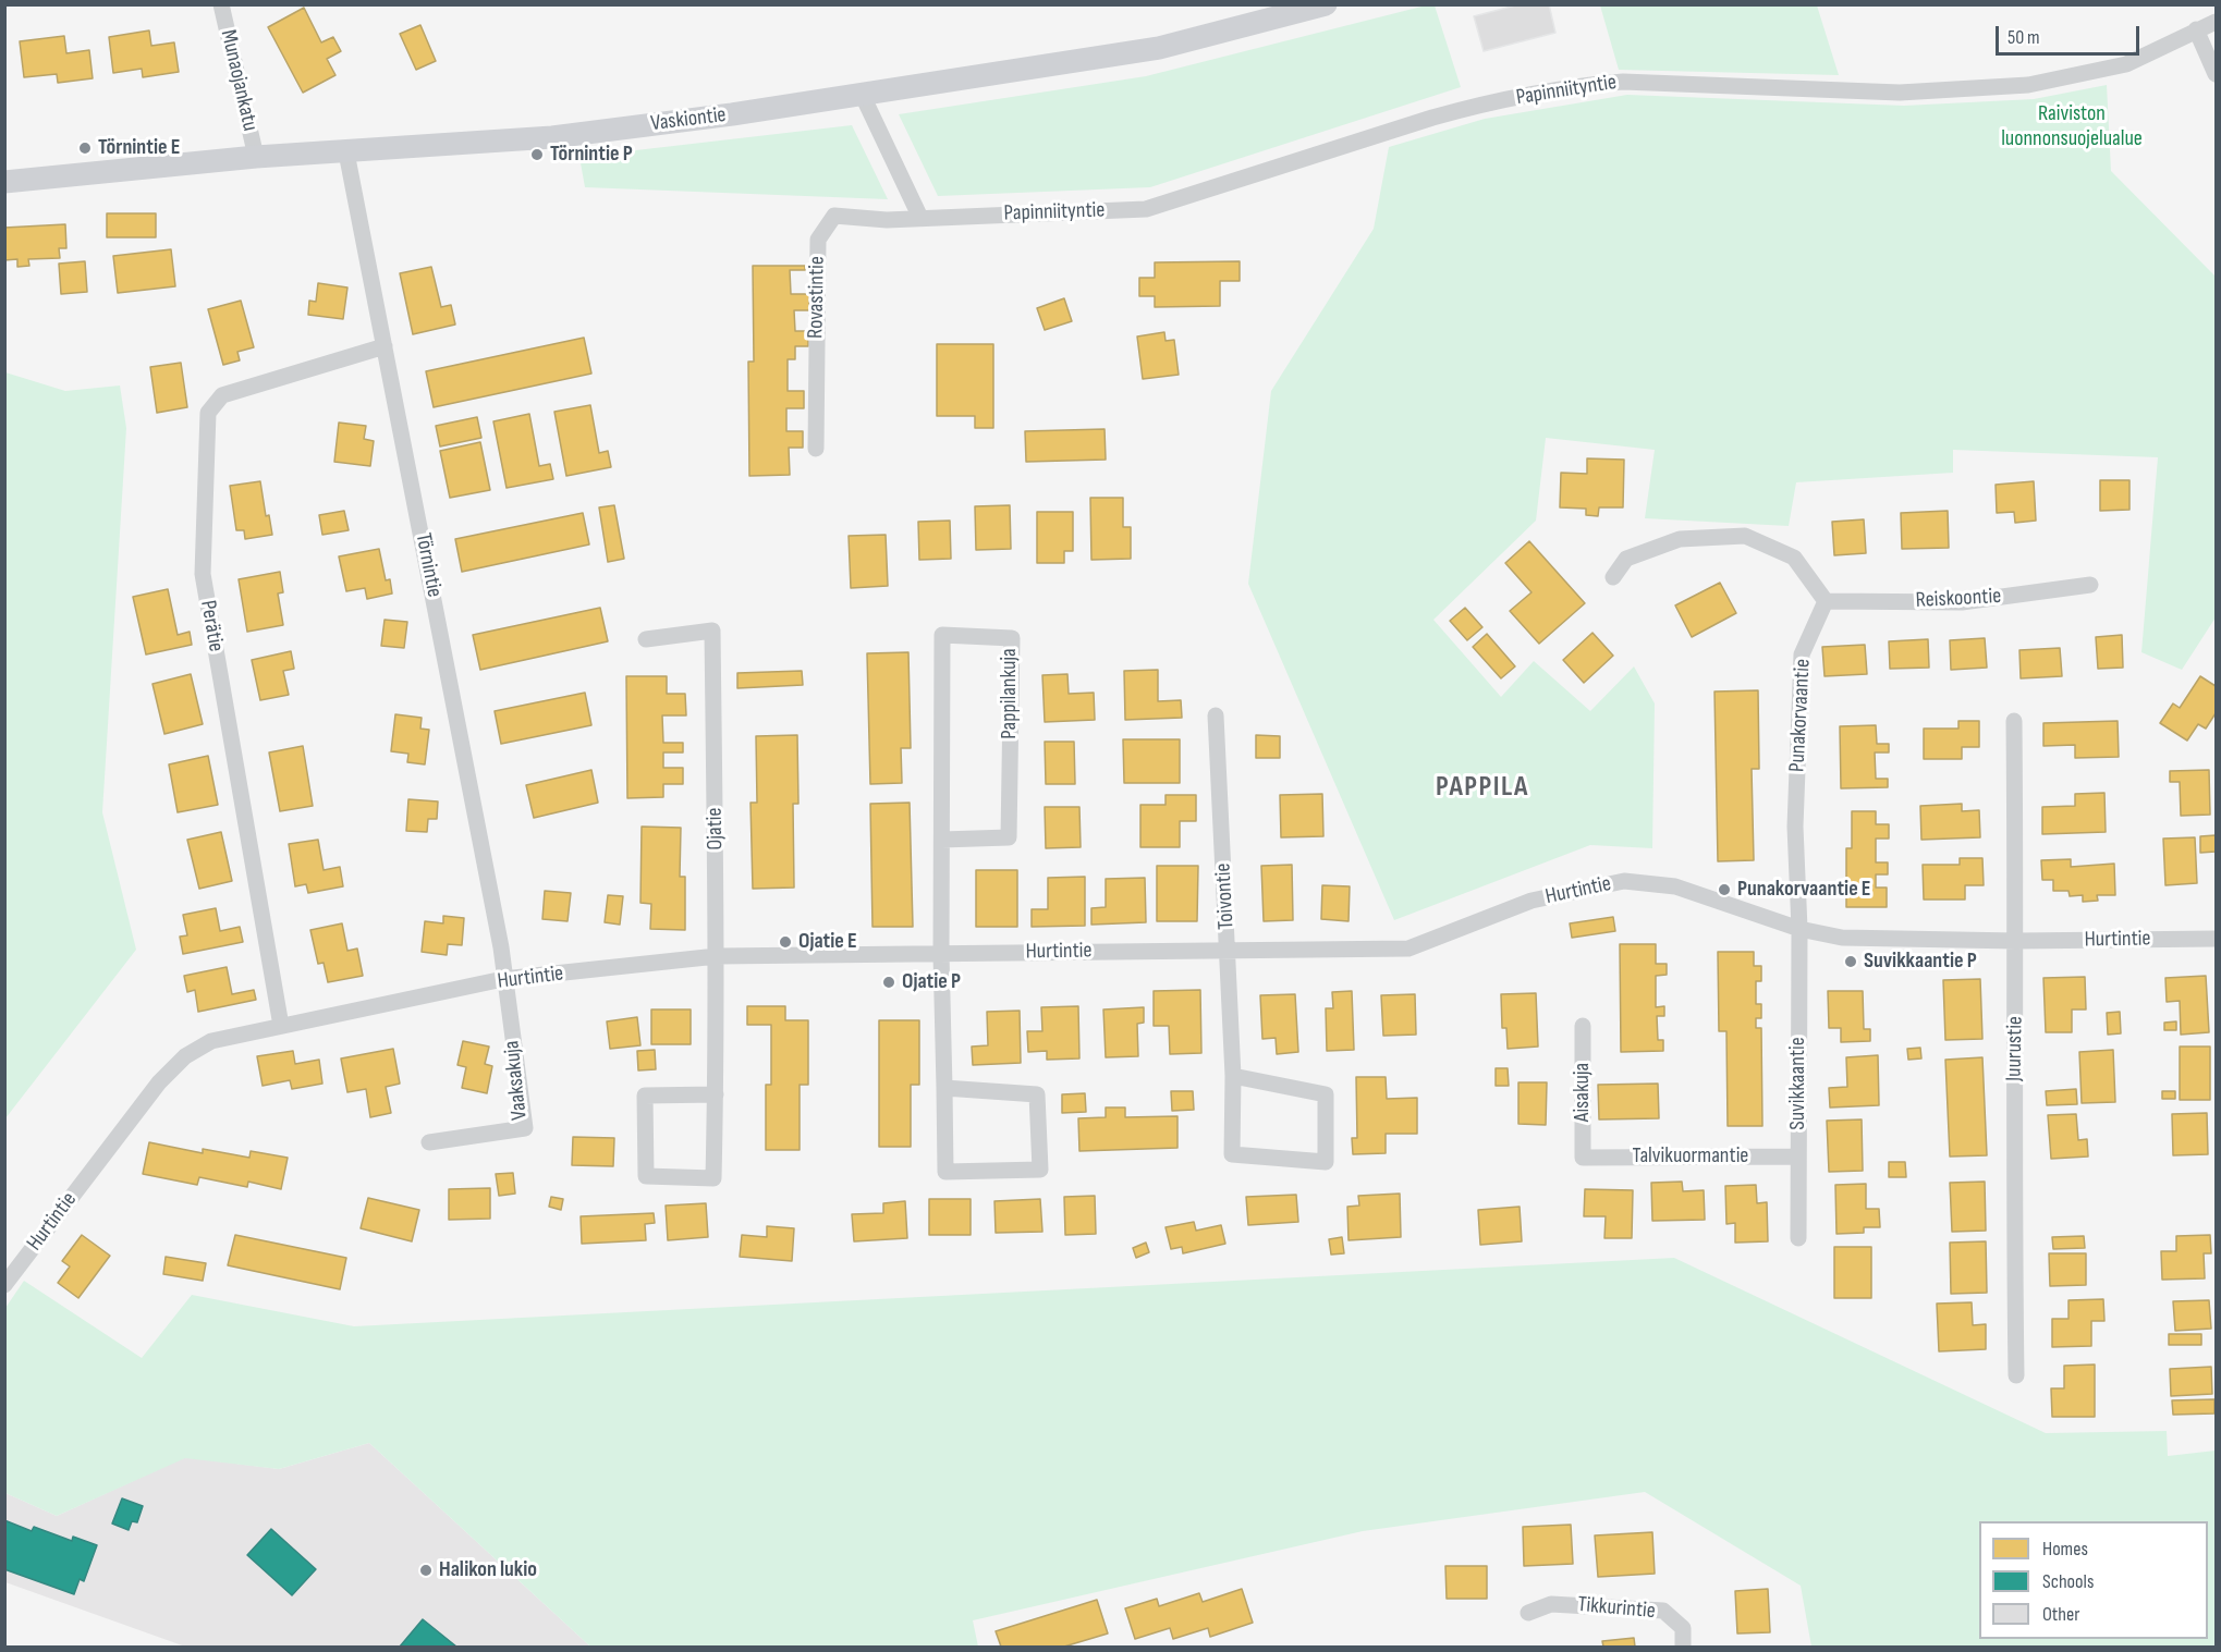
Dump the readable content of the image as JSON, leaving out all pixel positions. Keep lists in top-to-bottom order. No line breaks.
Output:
{"streets":{"main road":["Vaskiontie"],"street":["Munaojankatu","Papinniityntie","Rovastintie","Törnintie","Reiskoontie","Perätie","Pappilankuja","Punakorvaantie","Ojatie","Hurtintie","Toivontie","Juurustie","Vaaksakuja","Suvikkaantie","Aisakuja","Talvikuormantie","Tikkurintie"]},"crossings":[["Munaojankatu","Vaskiontie"],["Papinniityntie","Rovastintie"],["Vaskiontie","Törnintie"],["Törnintie","Perätie"],["Törnintie","Hurtintie"],["Törnintie","Vaaksakuja"],["Reiskoontie","Punakorvaantie"],["Perätie","Hurtintie"],["Pappilankuja","Hurtintie"],["Punakorvaantie","Hurtintie"],["Punakorvaantie","Suvikkaantie"],["Ojatie","Hurtintie"],["Hurtintie","Toivontie"],["Hurtintie","Juurustie"],["Hurtintie","Vaaksakuja"],["Hurtintie","Suvikkaantie"],["Suvikkaantie","Talvikuormantie"],["Aisakuja","Talvikuormantie"]],"districts":["PAPPILA"],"parks":["Raiviston luonnonsuojelualue"],"places":["Törnintie E","Törnintie P","Punakorvaantie E","Ojatie E","Suvikkaantie P","Ojatie P","Halikon lukio"],"legend":["Homes","Schools","Other"],"scale_bar":"50 m"}
